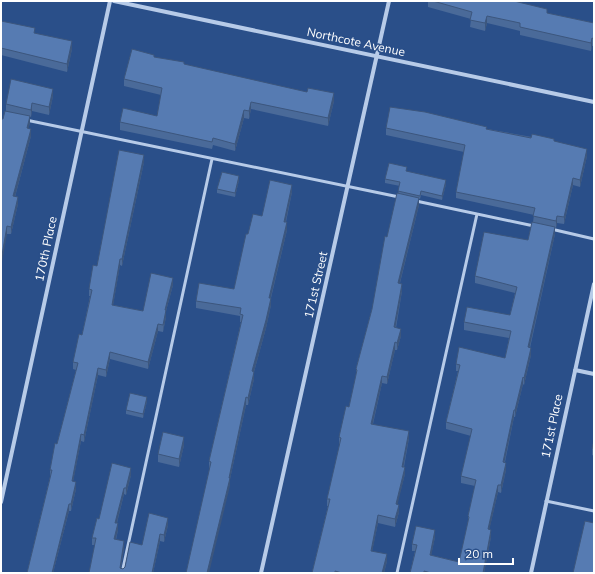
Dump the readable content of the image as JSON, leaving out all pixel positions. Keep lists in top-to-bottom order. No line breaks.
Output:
{"streets":{"street":["Northcote Avenue","170th Place","171st Street","171st Place"]},"crossings":[["Northcote Avenue","171st Street"]],"scale_bar":"20 m"}
